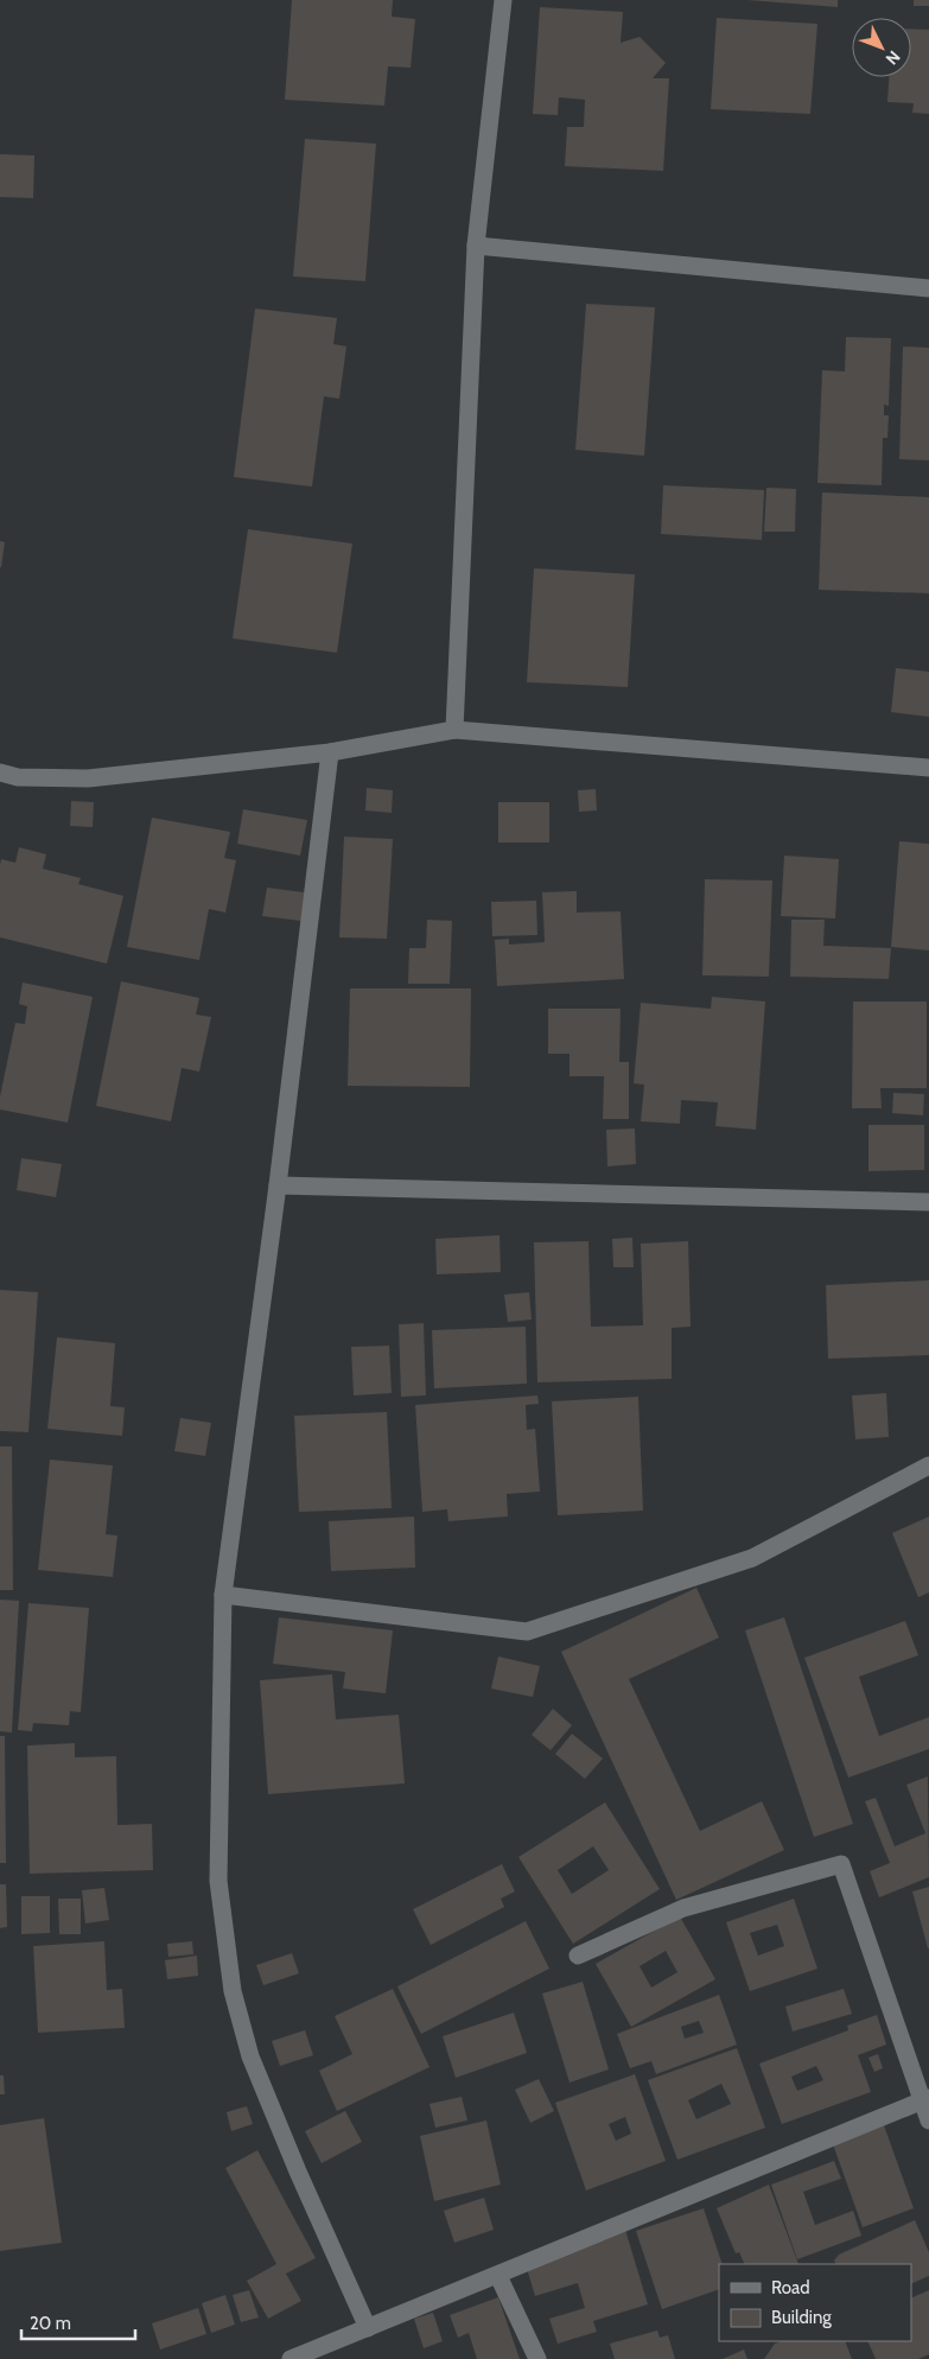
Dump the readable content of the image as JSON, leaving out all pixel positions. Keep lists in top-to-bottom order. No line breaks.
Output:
{"legend":["Road","Building"],"scale_bar":"20 m","north":"bottom right"}
